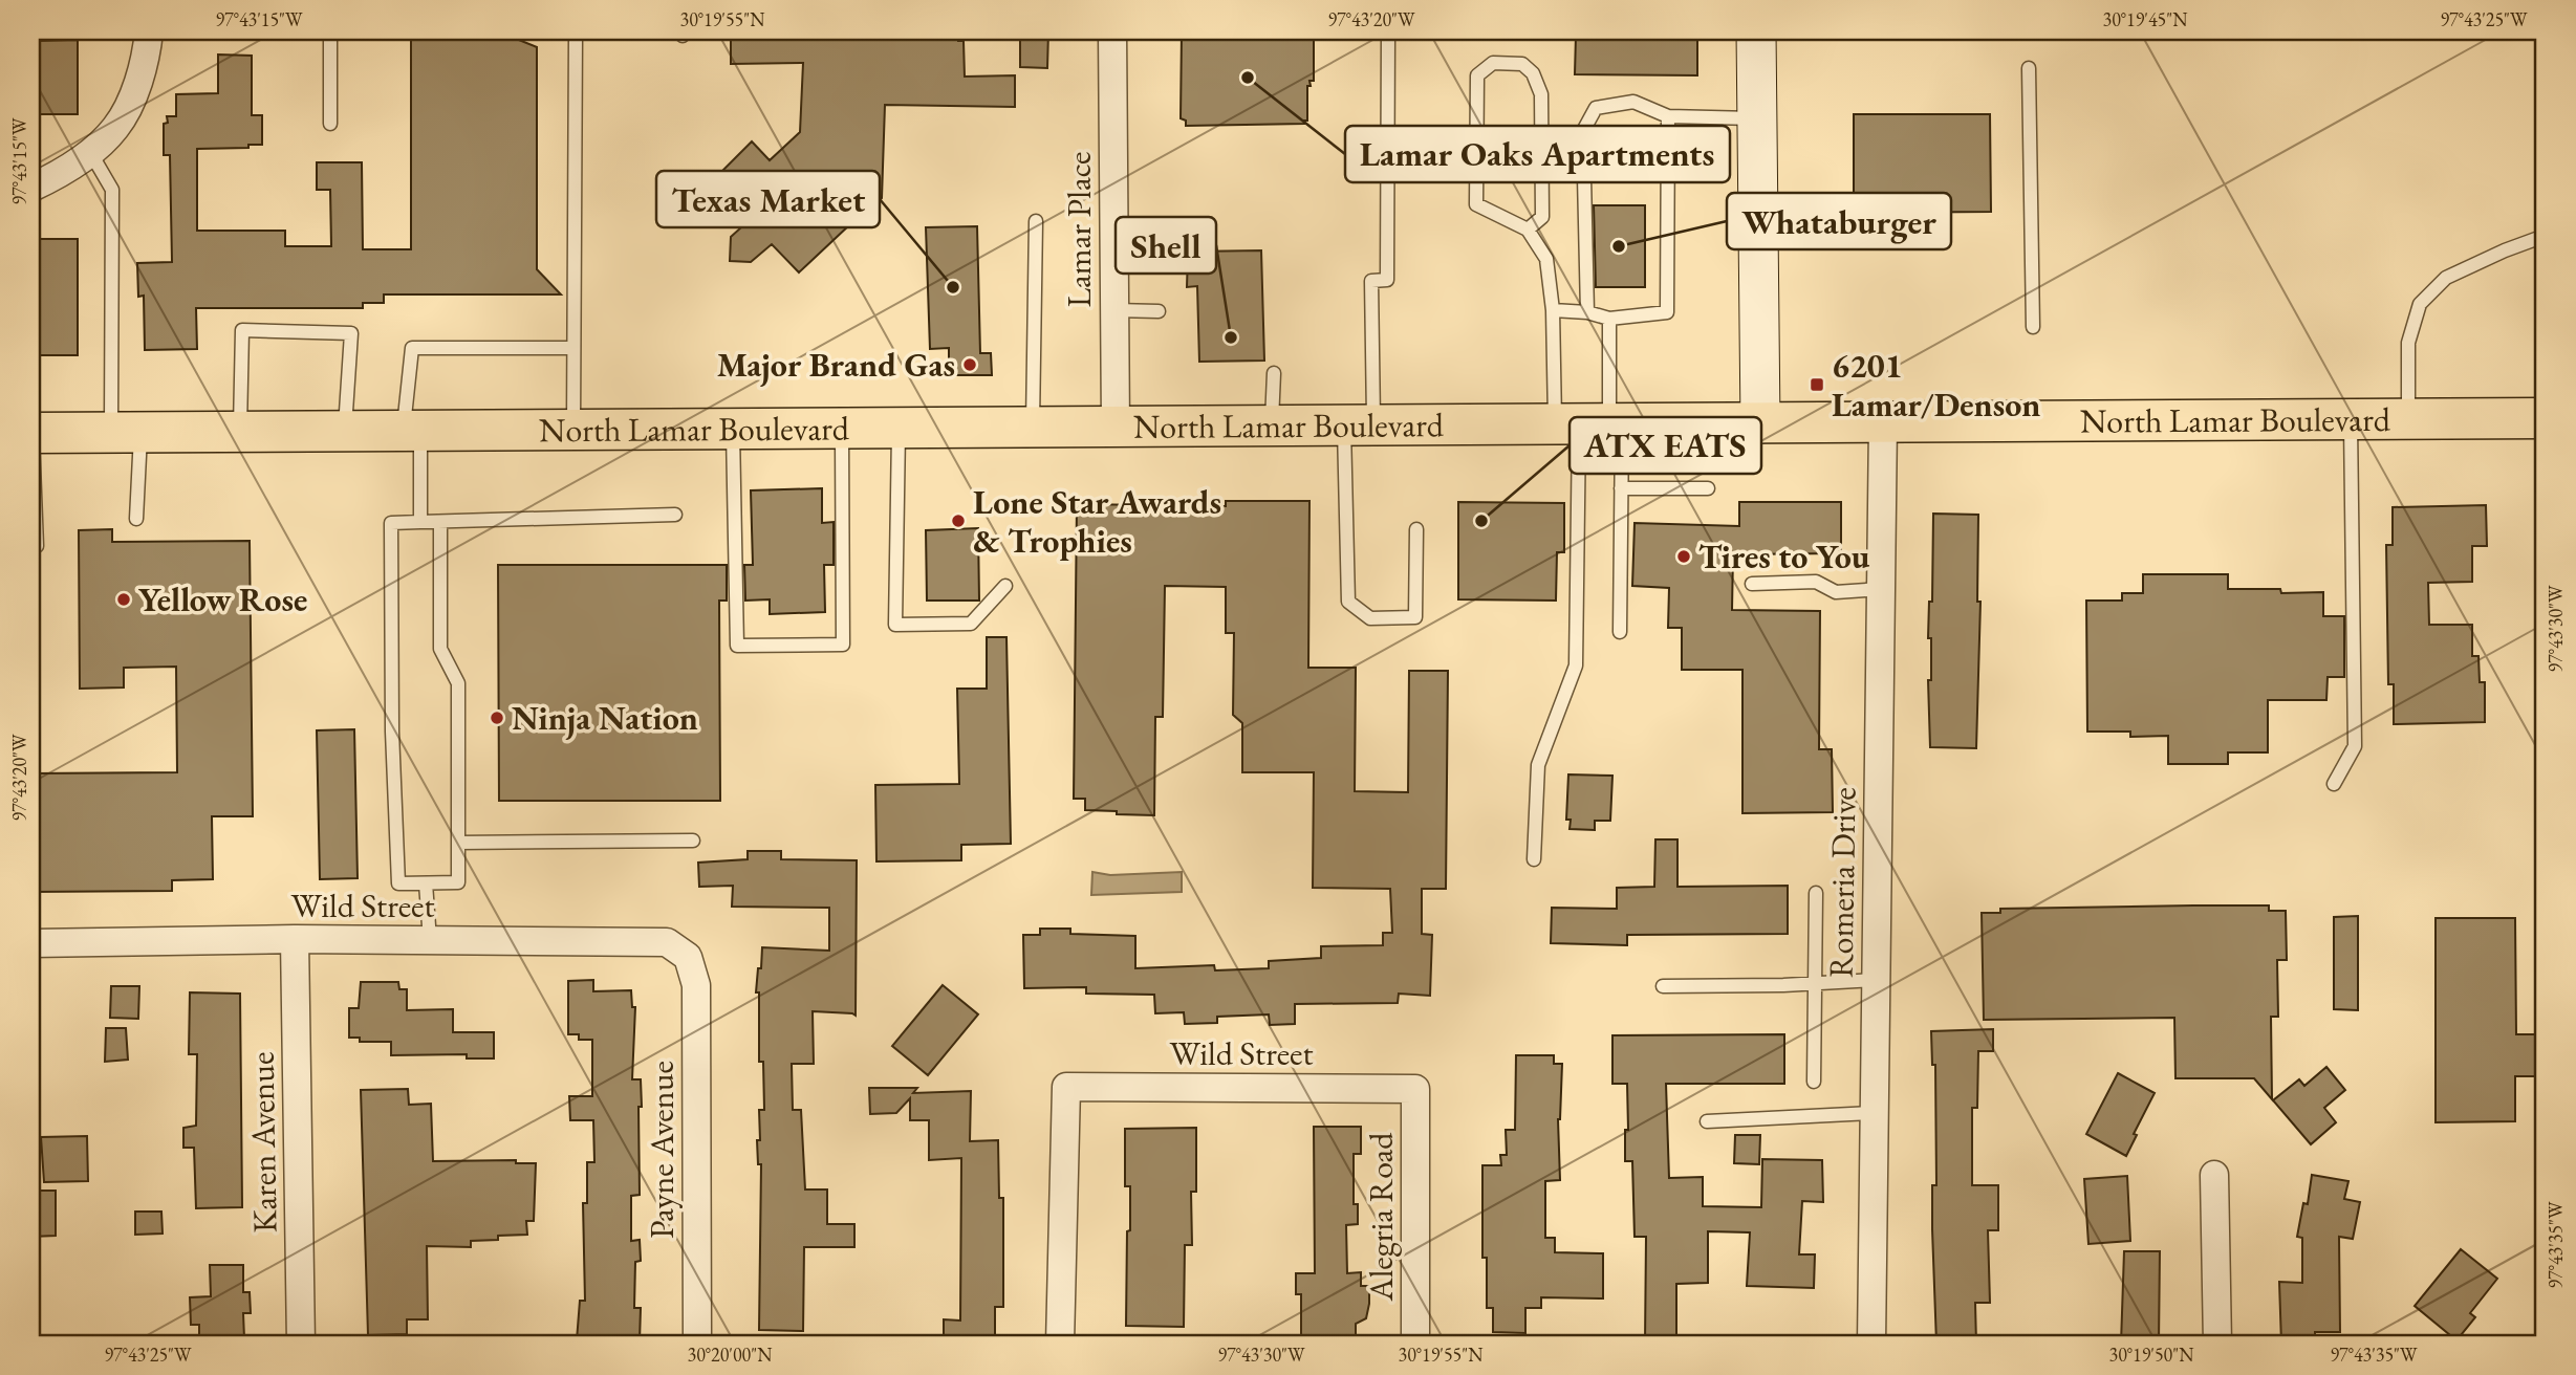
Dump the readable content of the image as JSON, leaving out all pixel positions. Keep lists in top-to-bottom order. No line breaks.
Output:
{"streets":{"main road":["North Lamar Boulevard"],"street":["Lamar Place","Romeria Drive","Wild Street","Karen Avenue","Payne Avenue","Alegria Road"]},"crossings":[["Lamar Place","North Lamar Boulevard"],["North Lamar Boulevard","Romeria Drive"],["Wild Street","Karen Avenue"],["Wild Street","Payne Avenue"],["Wild Street","Alegria Road"]],"places":{"other":["Lamar Oaks Apartments","Whataburger","Texas Market","Shell","Major Brand Gas","Lone Star Awards & Trophies","ATX EATS","Tires to You","Yellow Rose","Ninja Nation"],"transit":["6201 Lamar/Denson"]},"coordinates":["97°43'15\"W","30°19'55\"N","97°43'20\"W","30°19'45\"N","97°43'25\"W","97°43'30\"W","97°43'35\"W","30°20'00\"N","30°19'50\"N"]}
